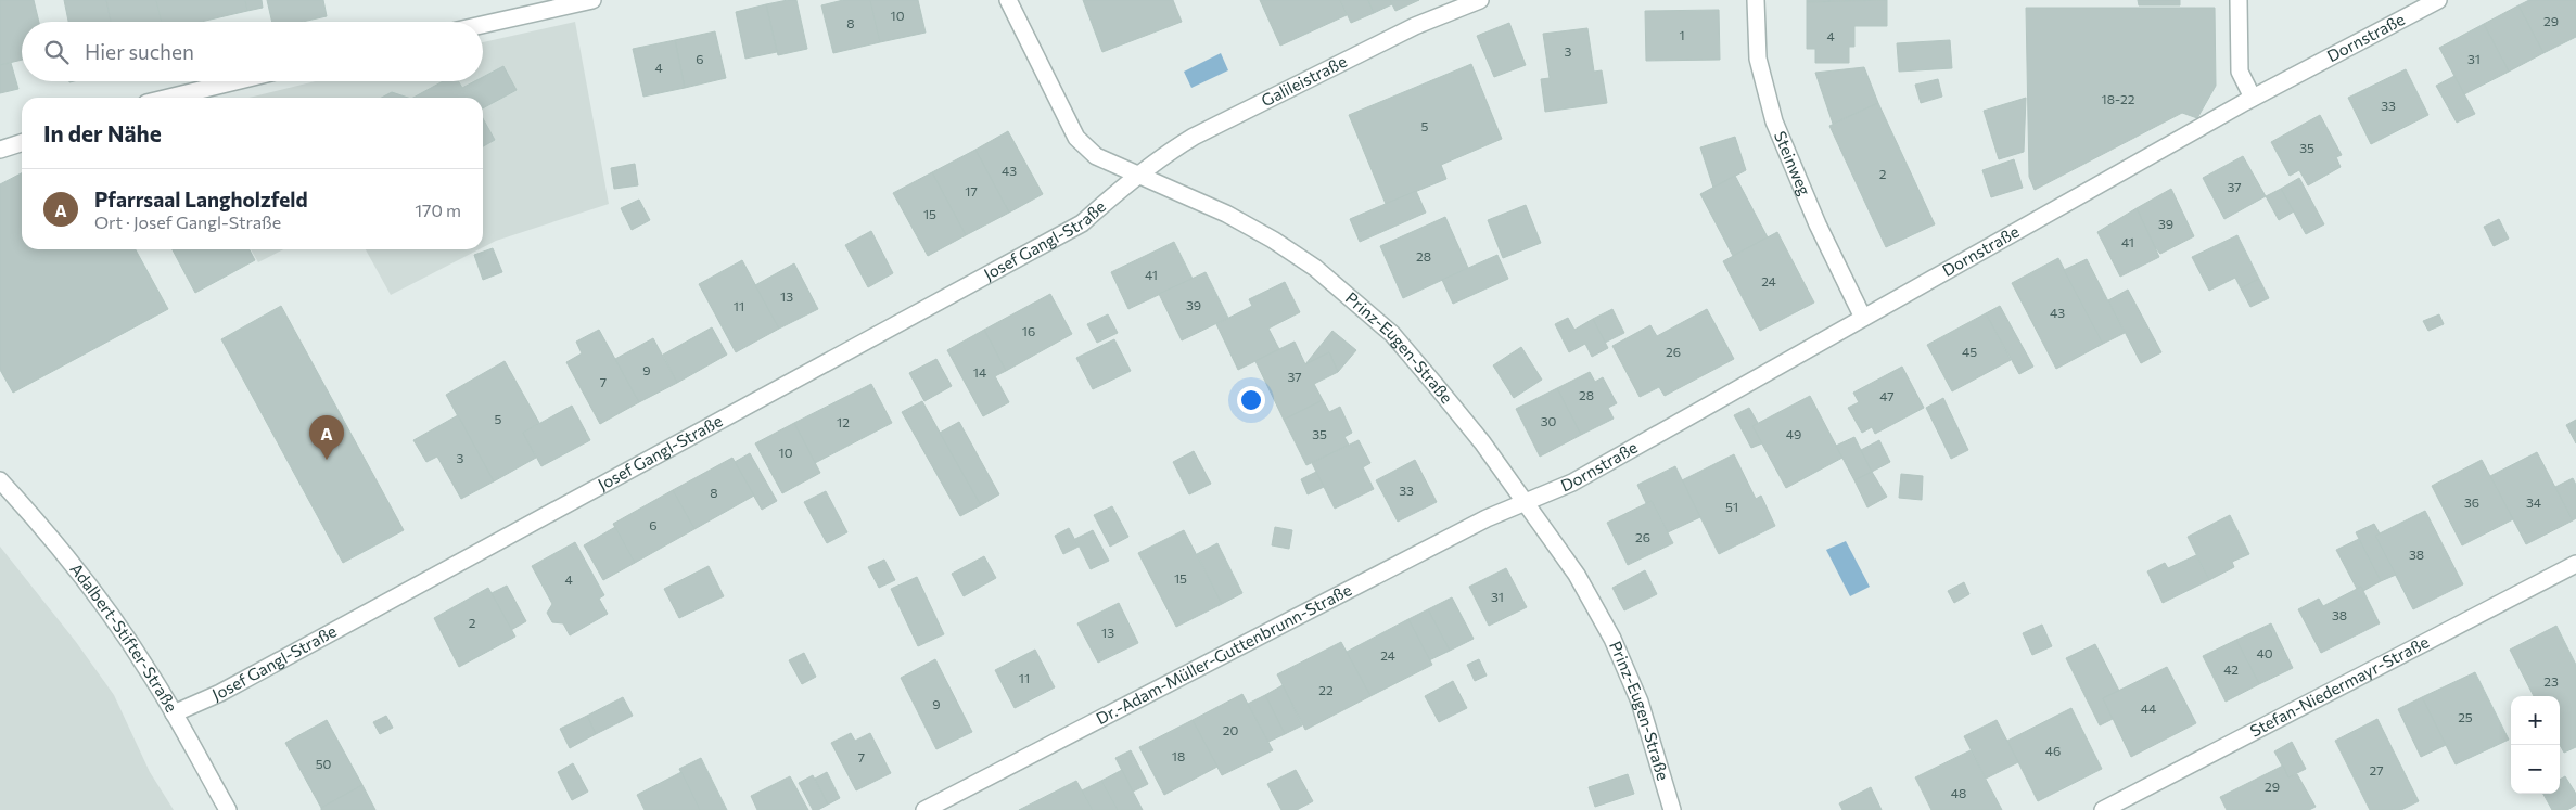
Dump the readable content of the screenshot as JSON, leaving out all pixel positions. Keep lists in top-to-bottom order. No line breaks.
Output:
{"streets":{"street":["Dornstraße","Galileistraße","Steinweg","Josef Gangl-Straße","Prinz-Eugen-Straße","Adalbert-Stifter-Straße","Dr.-Adam-Müller-Guttenbrunn-Straße","Stefan-Niedermayr-Straße"]},"crossings":[["Dornstraße","Steinweg"],["Dornstraße","Prinz-Eugen-Straße"],["Dornstraße","Dr.-Adam-Müller-Guttenbrunn-Straße"],["Galileistraße","Josef Gangl-Straße"],["Galileistraße","Prinz-Eugen-Straße"],["Josef Gangl-Straße","Prinz-Eugen-Straße"],["Josef Gangl-Straße","Adalbert-Stifter-Straße"],["Prinz-Eugen-Straße","Dr.-Adam-Müller-Guttenbrunn-Straße"]],"house_numbers":["10","29","8","1","4","3","6","31","4","18-22","33","5","35","43","2","37","17","15","39","41","28","41","24","13","39","11","43","16","26","45","9","14","37","7","28","47","5","30","12","35","49","10","3","33","8","36","34","51","6","26","38","15","4","31","38","2","13","40","24","42","11","23","22","9","44","25","20","46","18","7","50","27","29","48"],"page":{"search":"Hier suchen","heading":"In der Nähe","list":[{"mark":"A","name":"Pfarrsaal Langholzfeld","note":"Ort · Josef Gangl-Straße","value":"170 m"}],"pins":"A","map_buttons":["+","−"]}}
